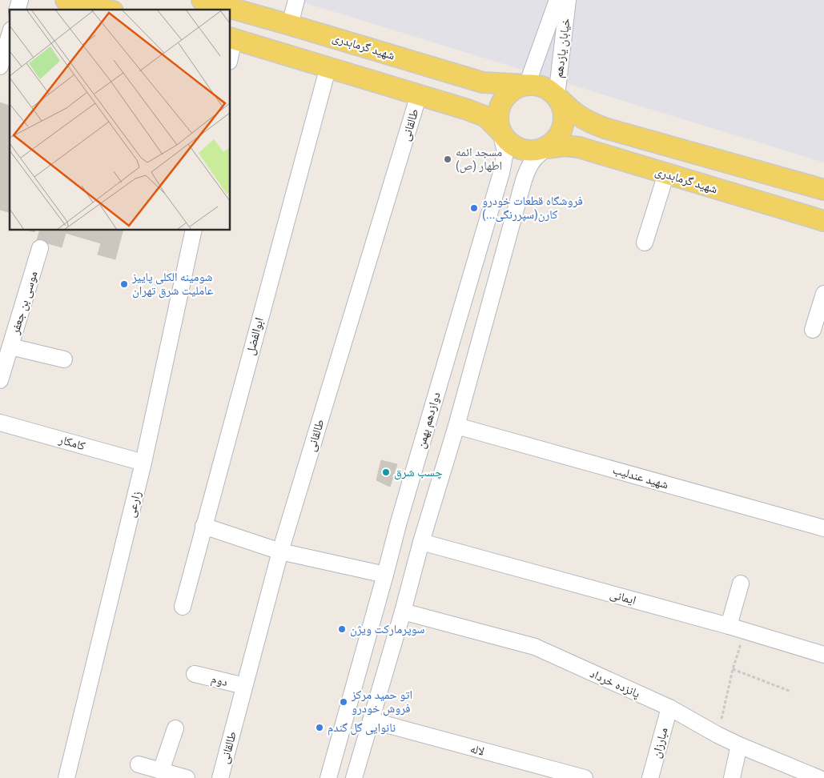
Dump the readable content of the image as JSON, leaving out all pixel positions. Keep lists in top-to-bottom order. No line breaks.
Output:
{"streets":{"main road":["شهید گرمابدری"],"street":["خیابان یازدهم","طالقانی","موسی بن جعفر","ابوالفضل","دوازدهم بهمن","کامکار","شهید عندلیب","زارعی","ایمانی","دوم","پانزده خرداد","مبارزان","لاله"]},"crossings":[["شهید گرمابدری","خیابان یازدهم"],["شهید گرمابدری","دوازدهم بهمن"],["خیابان یازدهم","دوازدهم بهمن"],["طالقانی","دوم"],["کامکار","زارعی"],["پانزده خرداد","مبارزان"]],"places":["مسجد ائمه اطهار (ص)","فروشگاه قطعات خودرو کارن(سپررنگی...)","شومینه الکلی پاییز عاملیت شرق تهران","چسب شرق","سوپرمارکت ویژن","اتو حمید مرکز فروش خودرو","نانوایی گل گندم"]}
